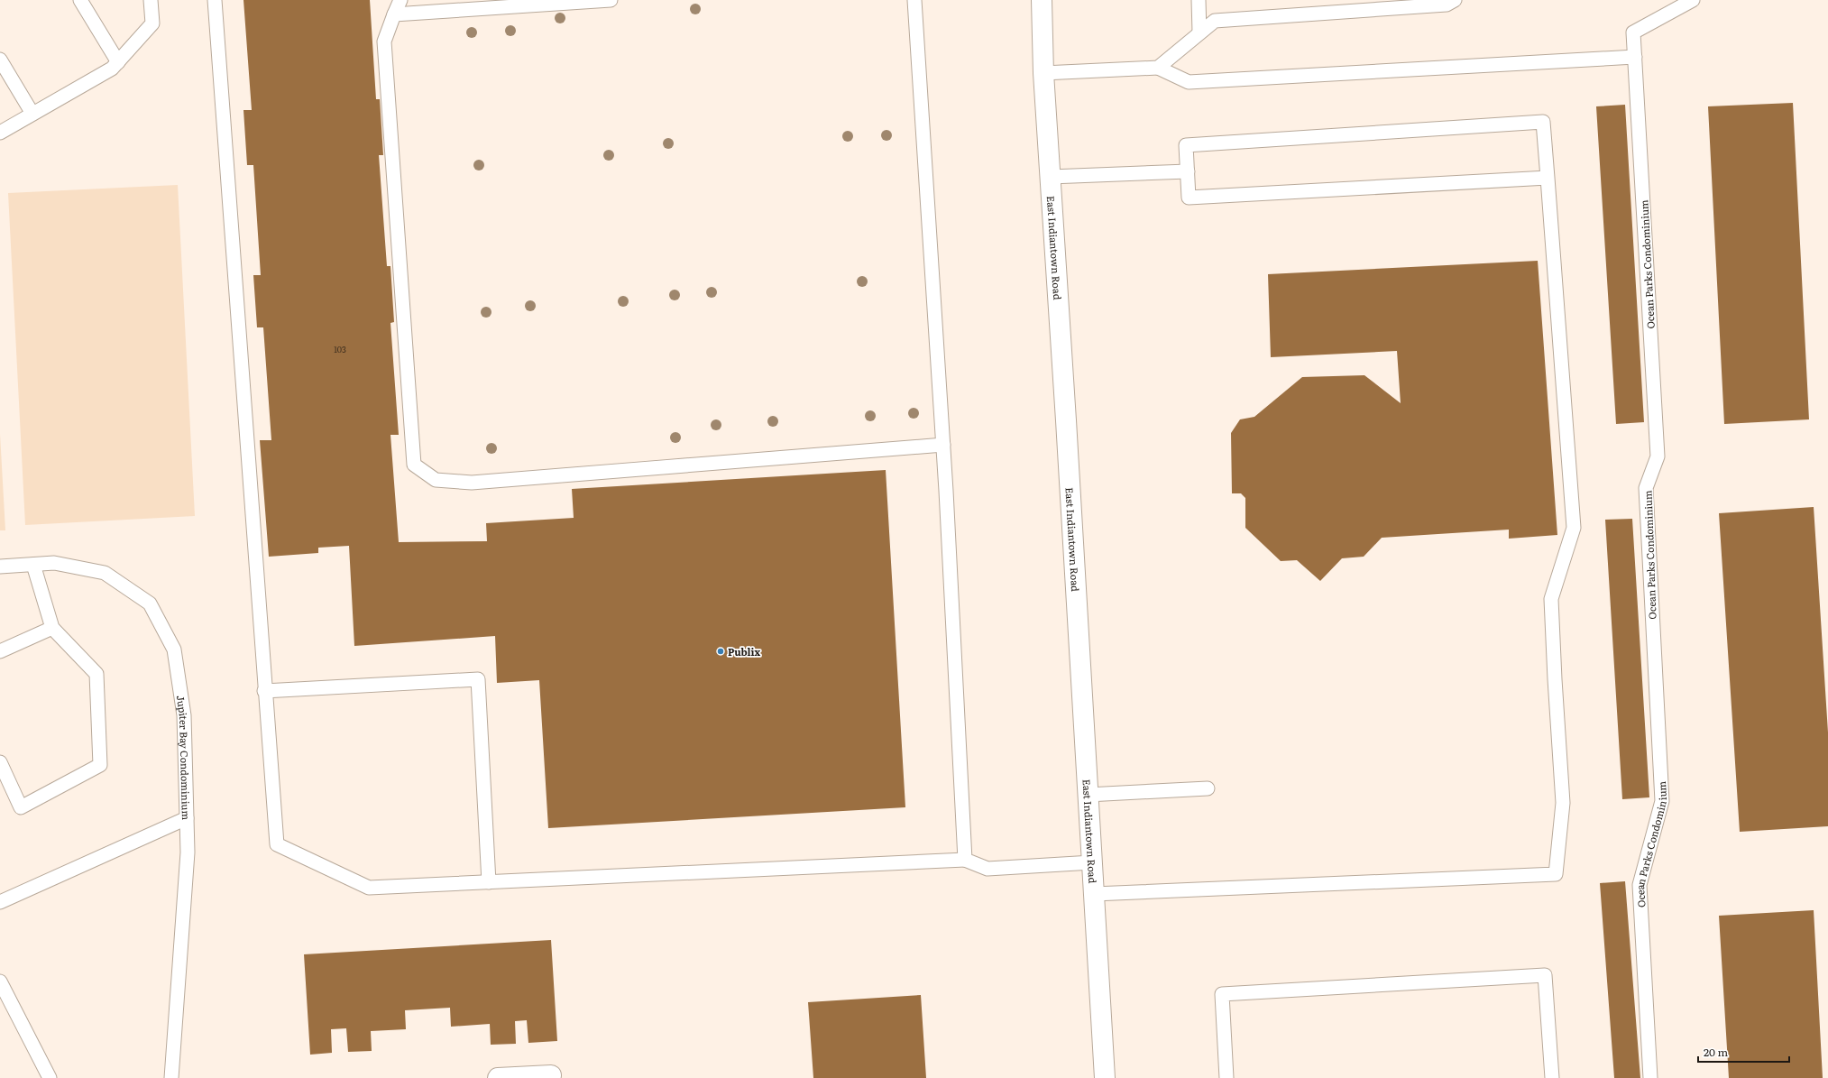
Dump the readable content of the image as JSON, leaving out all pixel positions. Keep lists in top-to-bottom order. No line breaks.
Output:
{"streets":{"street":["East Indiantown Road"],"lane":["Ocean Parks Condominium","Jupiter Bay Condominium"]},"places":["Publix"],"house_numbers":["103"],"scale_bar":"20 m"}
